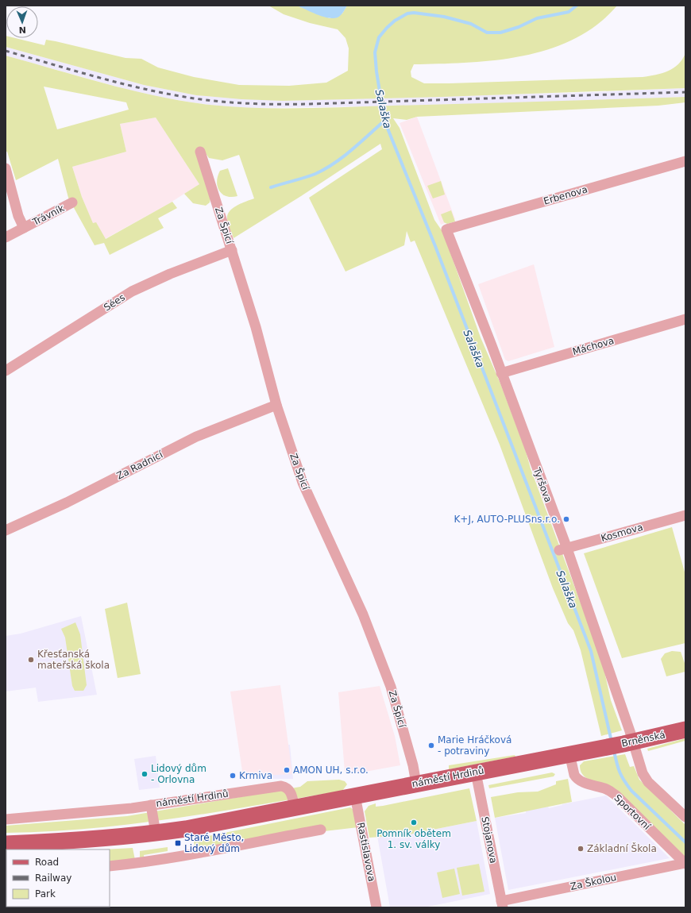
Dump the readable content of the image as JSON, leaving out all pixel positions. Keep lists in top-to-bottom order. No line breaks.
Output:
{"streets":{"main road":["Brněnská","náměstí Hrdinů"],"street":["Erbenova","Trávník","Za Špicí","Sées","Máchova","Za Radnicí","Tyršova","Kosmova","Sportovní","Stojanova","Rastislavova","Za Školou"]},"crossings":[["Erbenova","Tyršova"],["Za Špicí","Sées"],["Za Špicí","Za Radnicí"],["Za Špicí","náměstí Hrdinů"],["Máchova","Tyršova"],["Tyršova","Kosmova"],["Tyršova","Brněnská"],["Brněnská","náměstí Hrdinů"],["náměstí Hrdinů","Sportovní"],["náměstí Hrdinů","Stojanova"],["náměstí Hrdinů","Rastislavova"],["Sportovní","Za Školou"],["Stojanova","Za Školou"]],"water":["Salaška"],"places":{"other":["K+J, AUTO-PLUSns.r.o.","Křesťanská mateřská škola","Marie Hráčková - potraviny","AMON UH, s.r.o.","Lidový dům - Orlovna","Krmiva","Pomník obětem 1. sv. války","Základní Škola"],"transit":["Staré Město, Lidový dům"]},"legend":["Road","Railway","Park"],"north":"bottom"}
